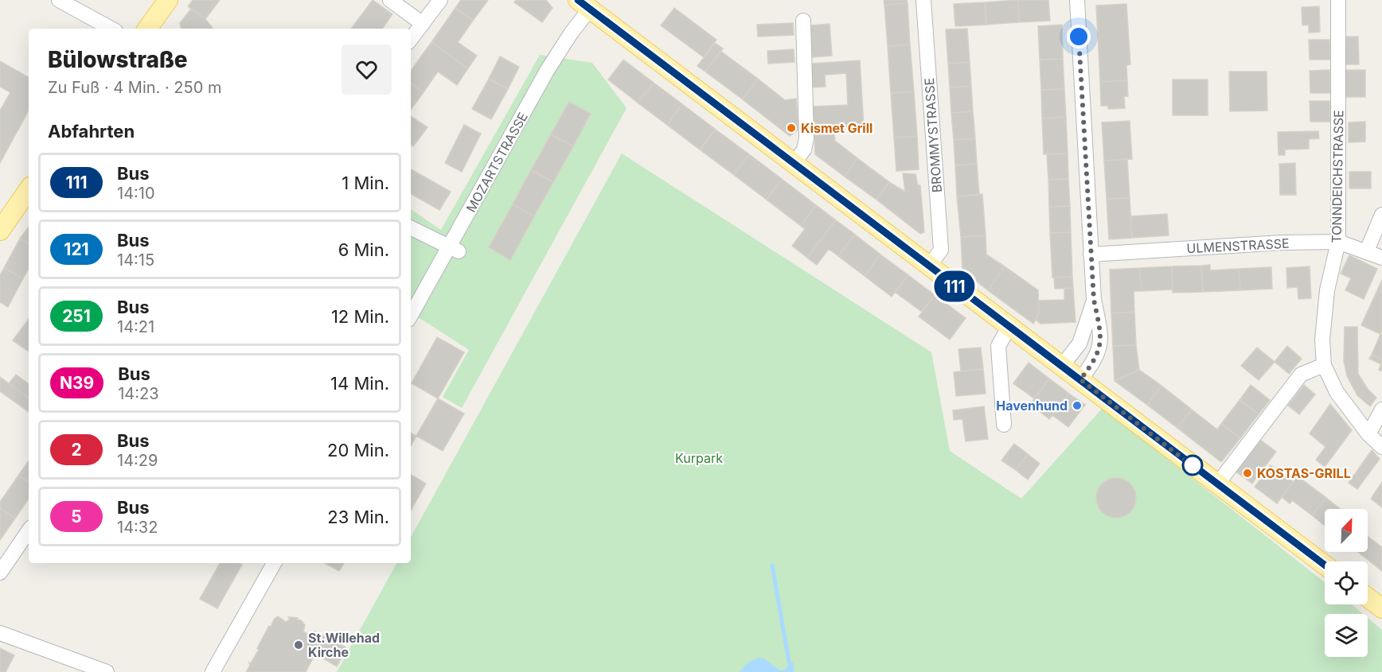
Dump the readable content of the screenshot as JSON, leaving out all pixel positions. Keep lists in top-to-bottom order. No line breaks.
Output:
{"streets":{"street":["BROMMYSTRASSE","MOZARTSTRASSE","TONNDEICHSTRASSE","ULMENSTRASSE"]},"crossings":[["TONNDEICHSTRASSE","ULMENSTRASSE"]],"parks":["Kurpark"],"places":["Kismet Grill","Havenhund","KOSTAS-GRILL","St.Willehad Kirche"],"lines":["bus line 111"],"north":"top right","page":{"on_map":"111","heading":[["Bülowstraße","Zu Fuß · 4 Min. · 250 m"],"Abfahrten"],"list":[{"mark":"111","name":"Bus","note":"14:10","value":"1 Min."},{"mark":"121","name":"Bus","note":"14:15","value":"6 Min."},{"mark":"251","name":"Bus","note":"14:21","value":"12 Min."},{"mark":"N39","name":"Bus","note":"14:23","value":"14 Min."},{"mark":"2","name":"Bus","note":"14:29","value":"20 Min."},{"mark":"5","name":"Bus","note":"14:32","value":"23 Min."}]}}
